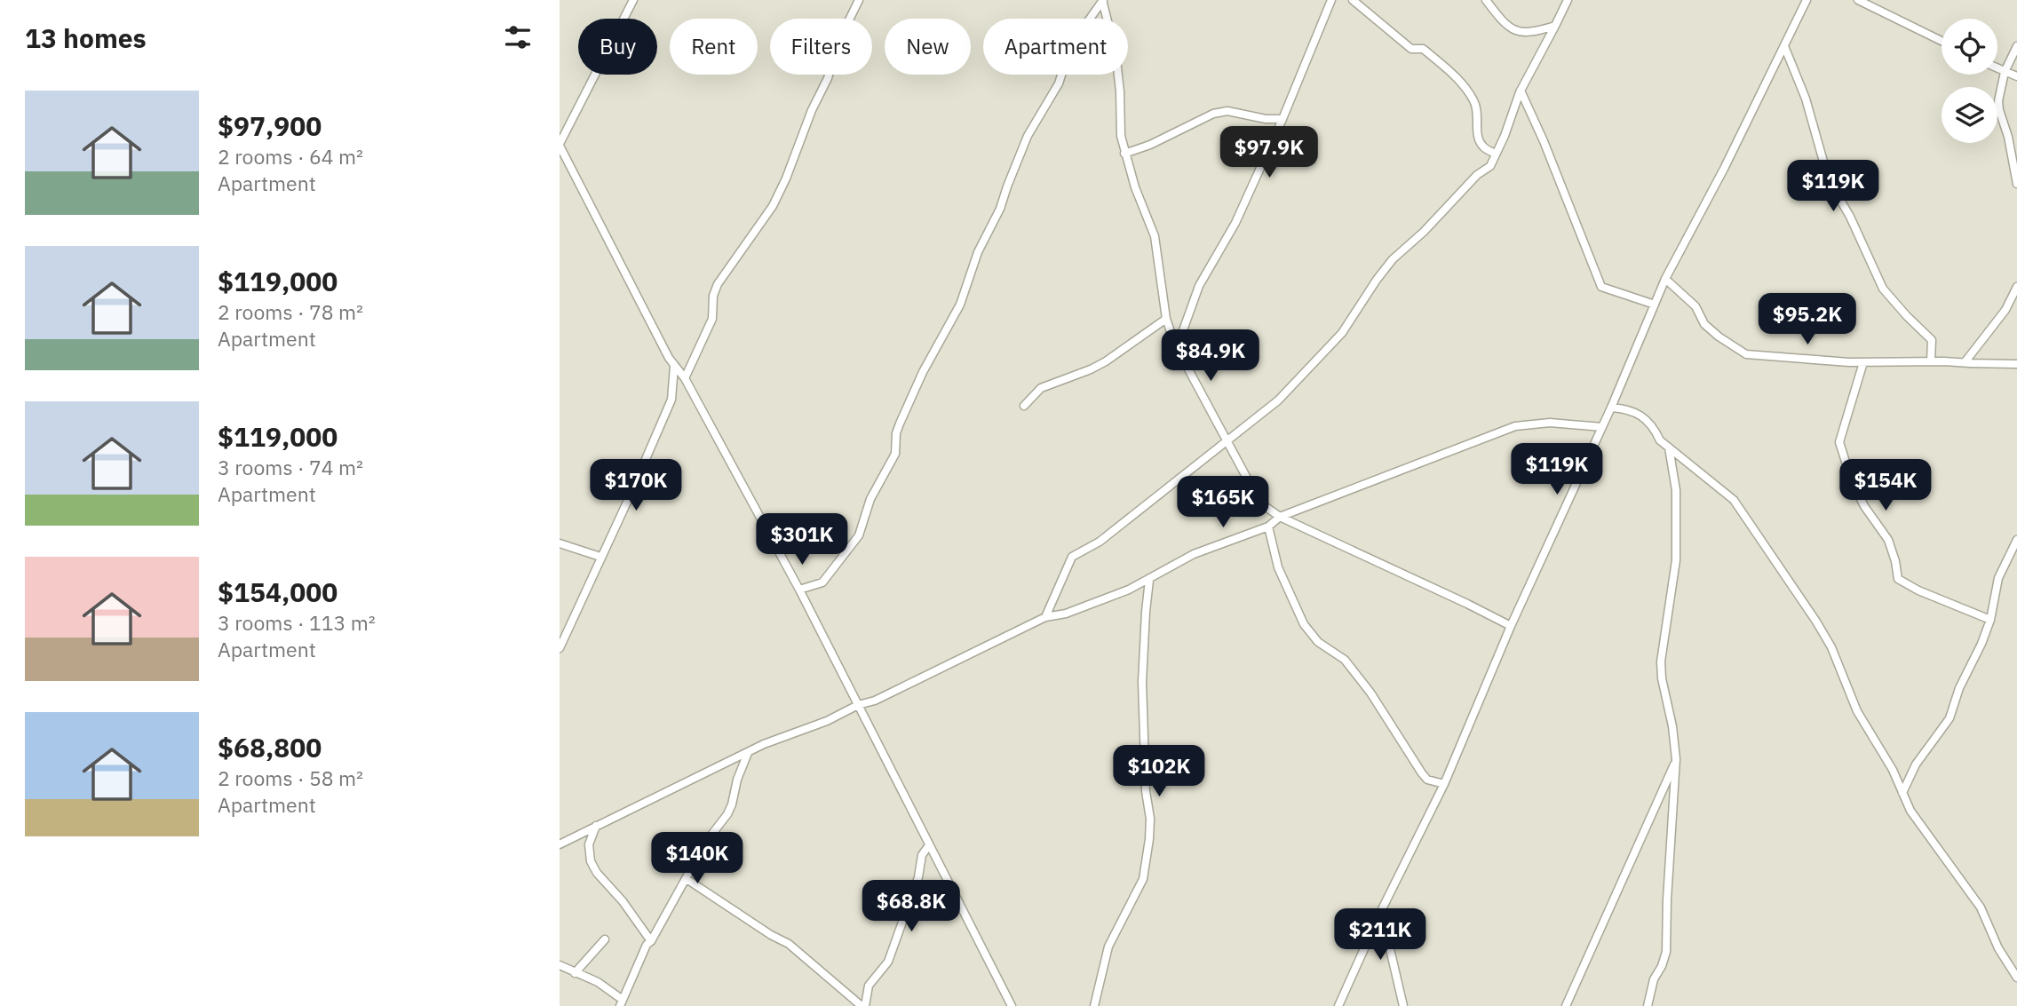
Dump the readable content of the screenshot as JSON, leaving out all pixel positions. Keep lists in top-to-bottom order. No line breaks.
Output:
{"page":{"heading":"13 homes","chip":["Buy","Rent","Filters","New","Apartment"],"list":[{"name":"$97,900","note":"2 rooms · 64 m² · Apartment"},{"name":"$119,000","note":"2 rooms · 78 m² · Apartment"},{"name":"$119,000","note":"3 rooms · 74 m² · Apartment"},{"name":"$154,000","note":"3 rooms · 113 m² · Apartment"},{"name":"$68,800","note":"2 rooms · 58 m² · Apartment"}],"price":["$97.9K","$119K","$95.2K","$84.9K","$119K","$170K","$154K","$165K","$301K","$102K","$140K","$68.8K","$211K"]}}
